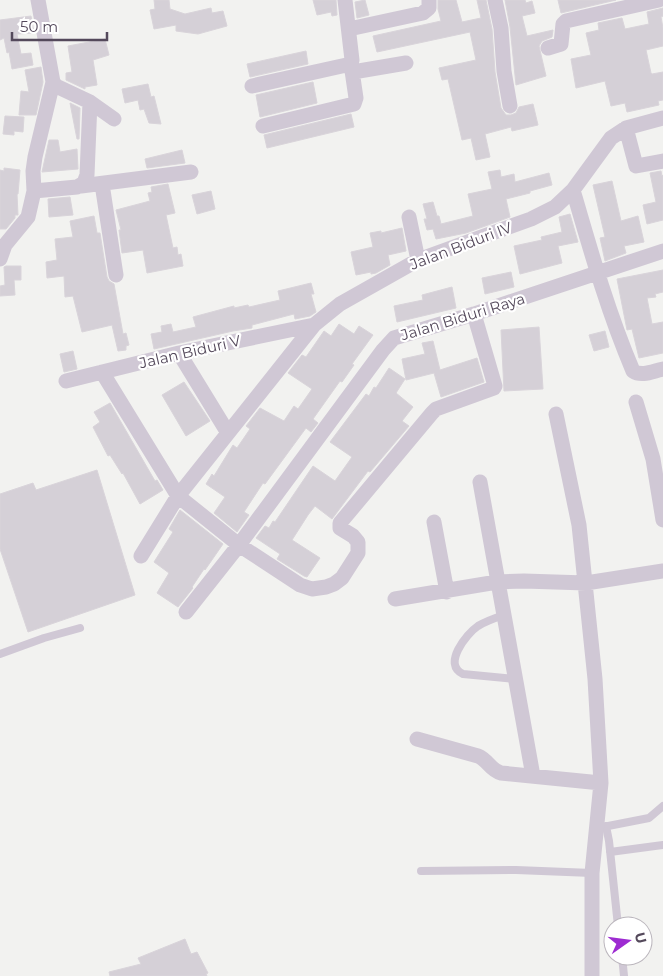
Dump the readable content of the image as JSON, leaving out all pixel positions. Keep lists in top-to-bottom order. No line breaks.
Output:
{"streets":{"street":["Jalan Biduri IV","Jalan Biduri Raya","Jalan Biduri V"]},"crossings":[["Jalan Biduri IV","Jalan Biduri V"]],"scale_bar":"50 m","north":"right"}
